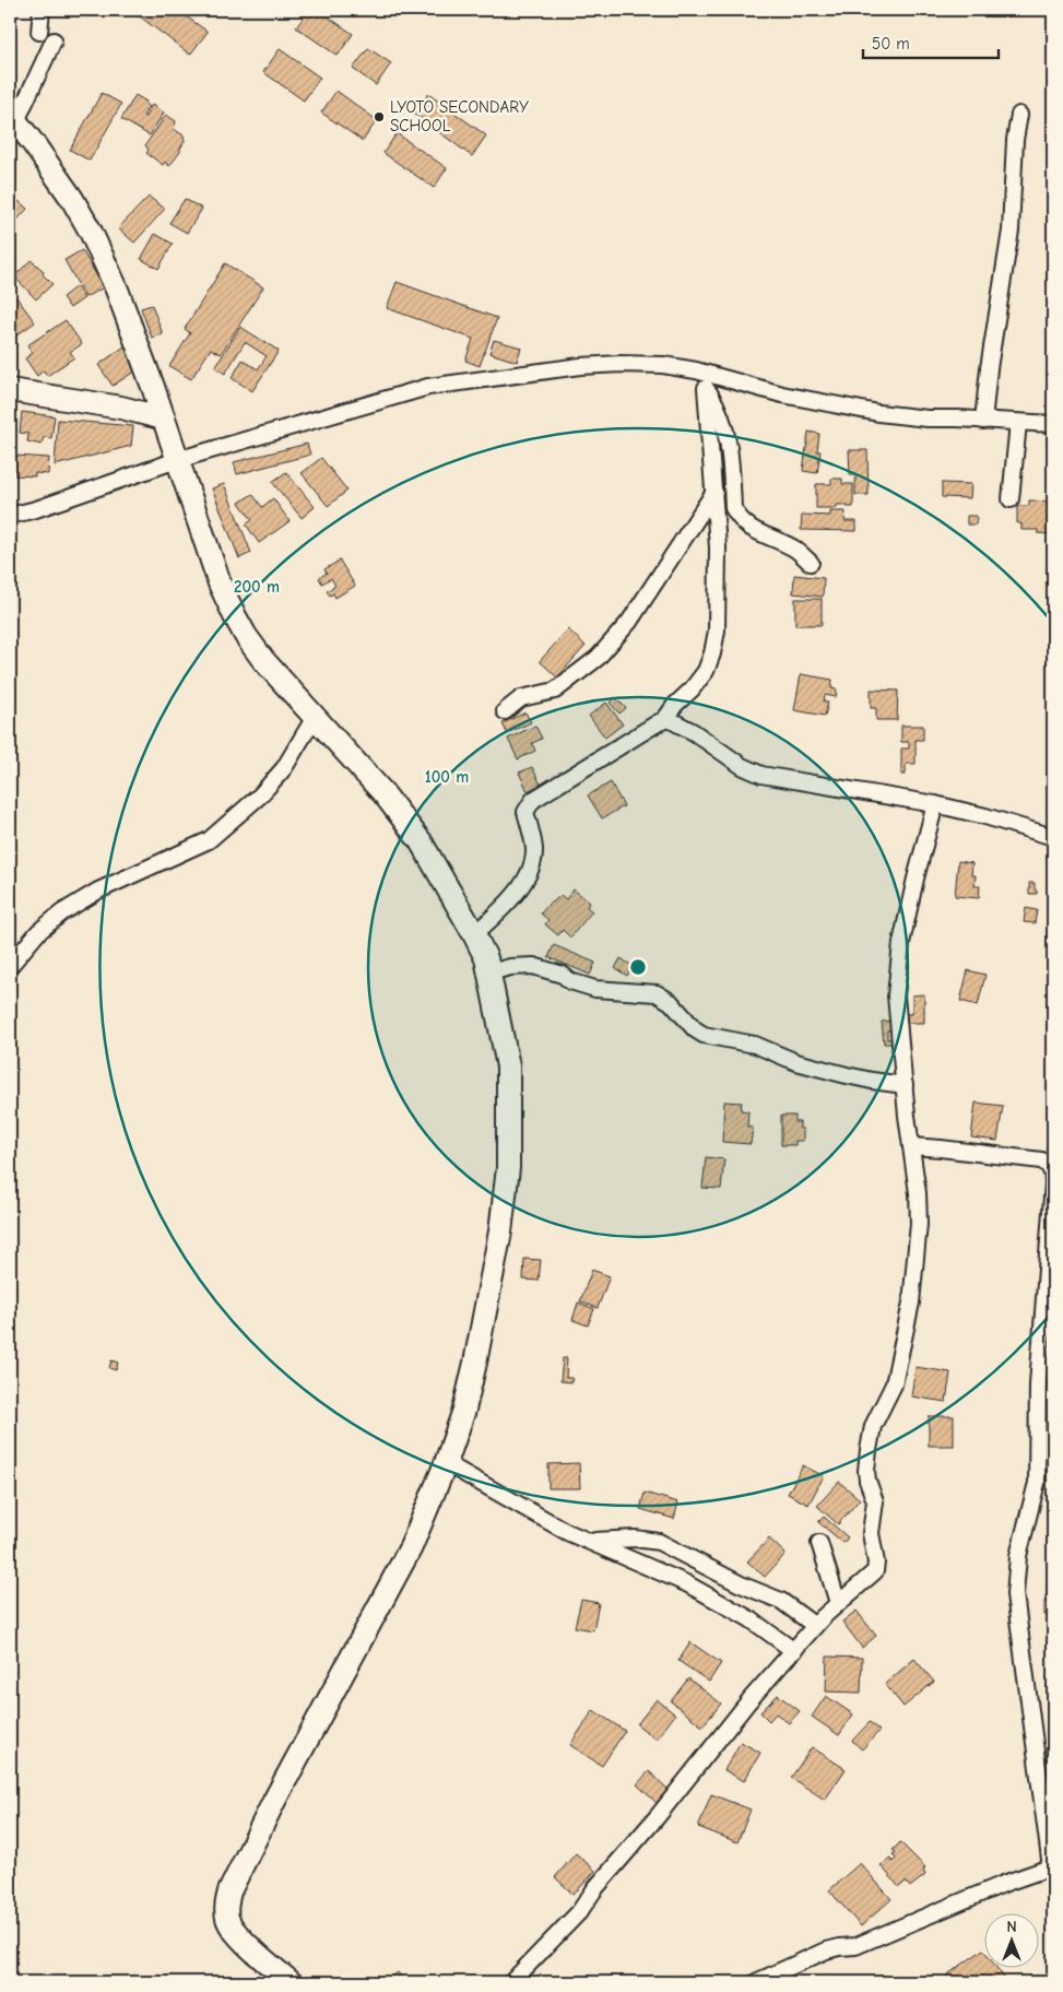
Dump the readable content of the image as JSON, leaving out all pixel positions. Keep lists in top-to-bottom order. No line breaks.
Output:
{"places":["LYOTO SECONDARY SCHOOL"],"scale_bar":"50 m","north":"top","rings":["200 m","100 m"]}
